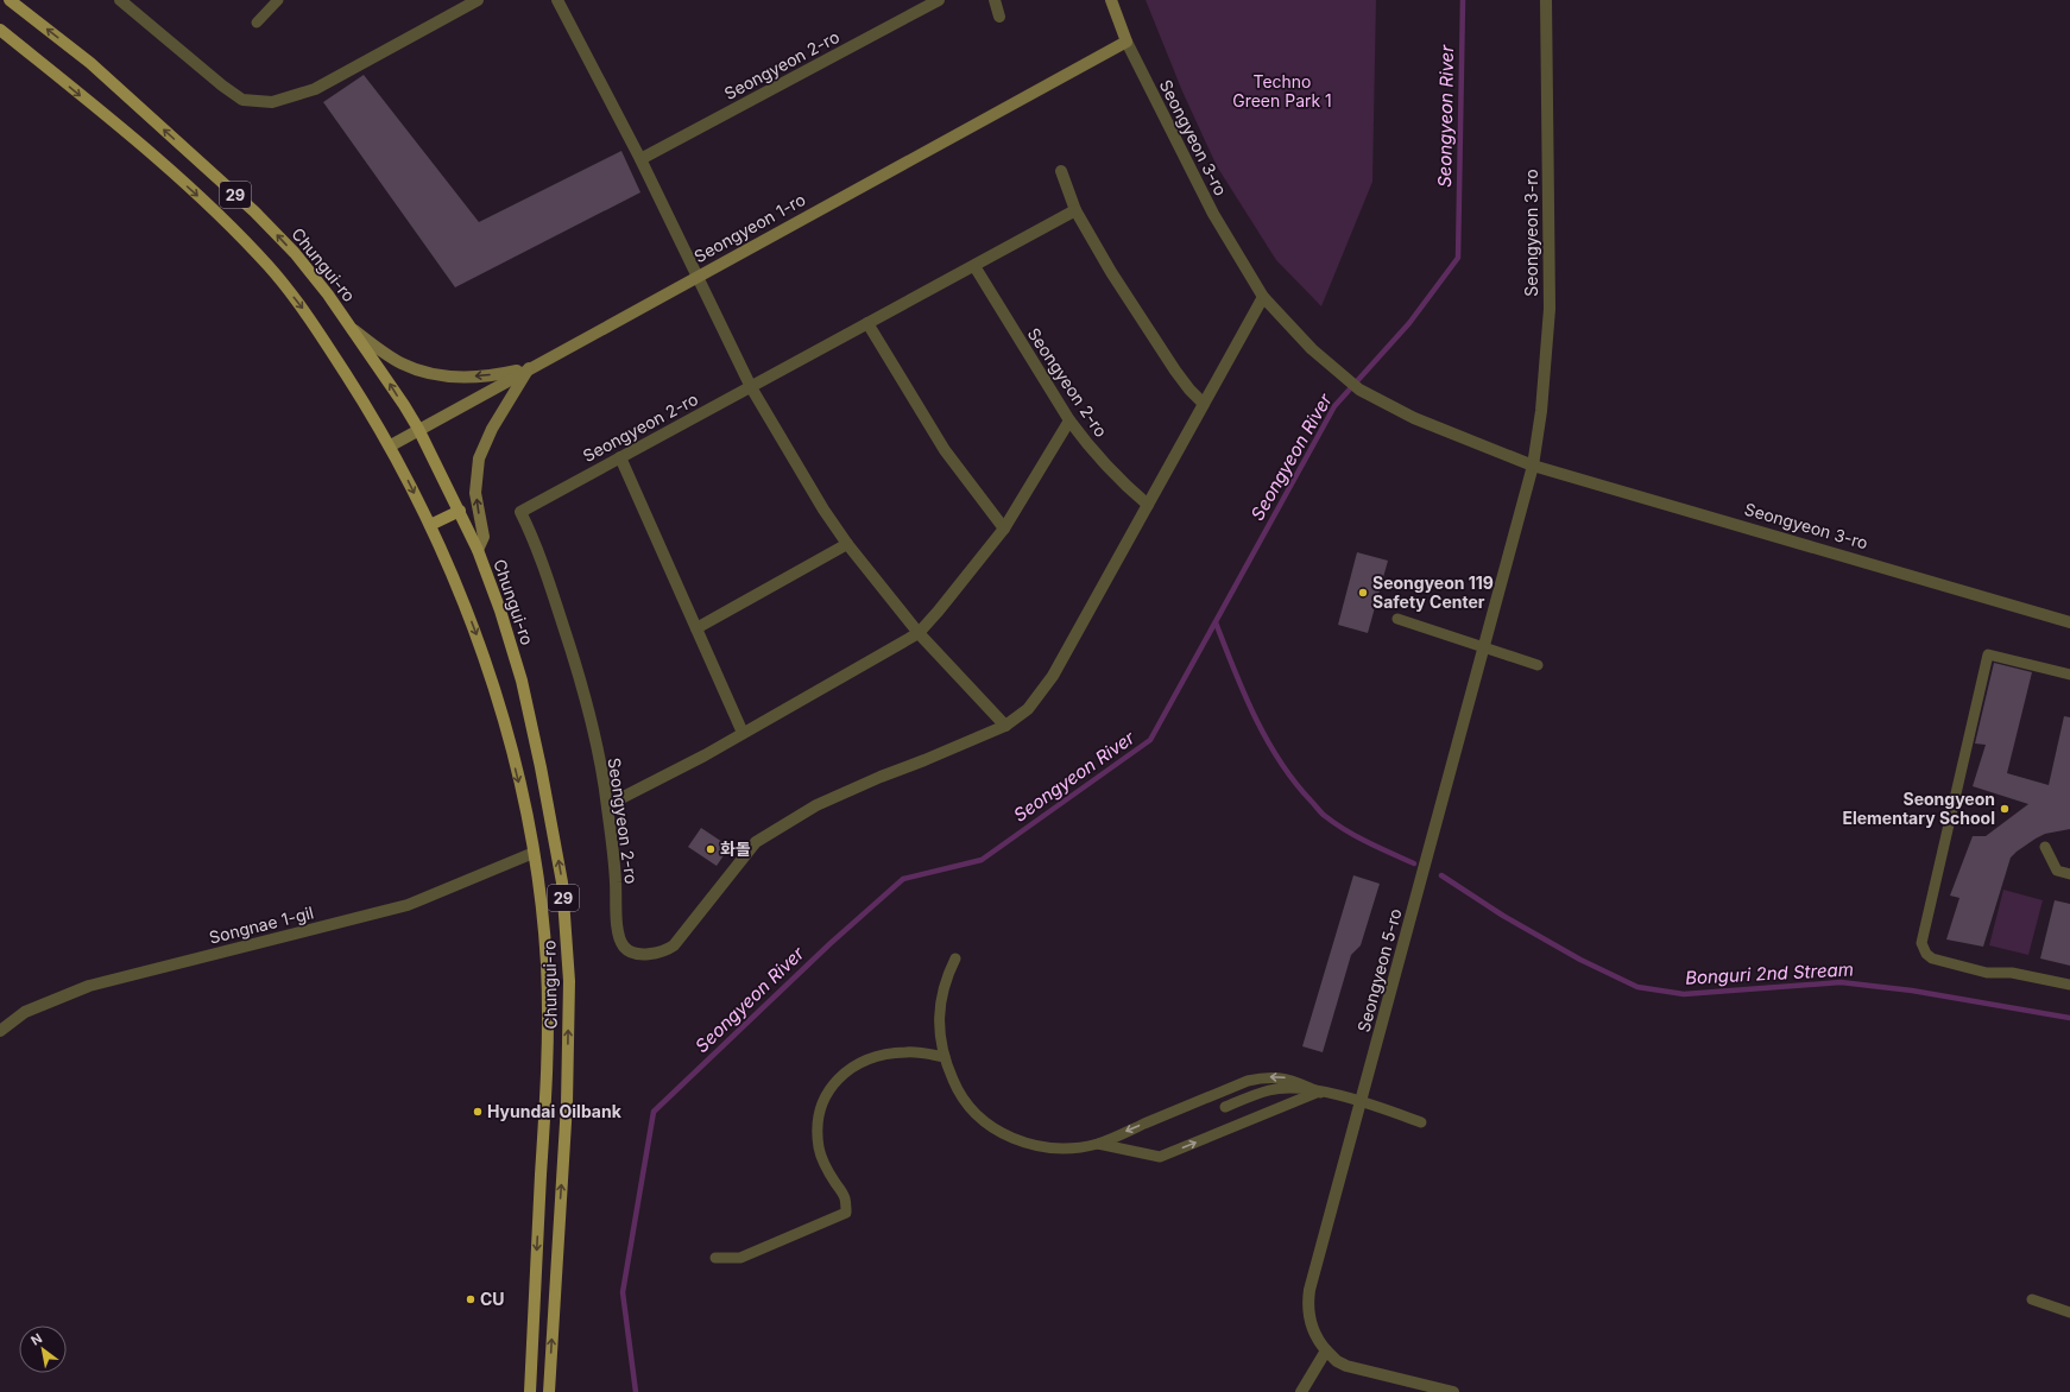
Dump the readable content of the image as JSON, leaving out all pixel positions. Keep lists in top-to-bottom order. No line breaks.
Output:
{"streets":{"main road":["Seongyeon 3-ro","29","Seongyeon 1-ro","Chungui-ro"],"street":["Seongyeon 2-ro","Songnae 1-gil","Seongyeon 5-ro"]},"crossings":[["Seongyeon 2-ro","Seongyeon 3-ro"],["Seongyeon 3-ro","Seongyeon 1-ro"],["Seongyeon 3-ro","Seongyeon 5-ro"],["Seongyeon 1-ro","Chungui-ro"],["Chungui-ro","Songnae 1-gil"]],"water":["Seongyeon River","Bonguri 2nd Stream"],"parks":["Techno Green Park 1"],"places":["Seongyeon 119 Safety Center","Seongyeon Elementary School","화돌","Hyundai Oilbank","CU"],"north":"top left"}
